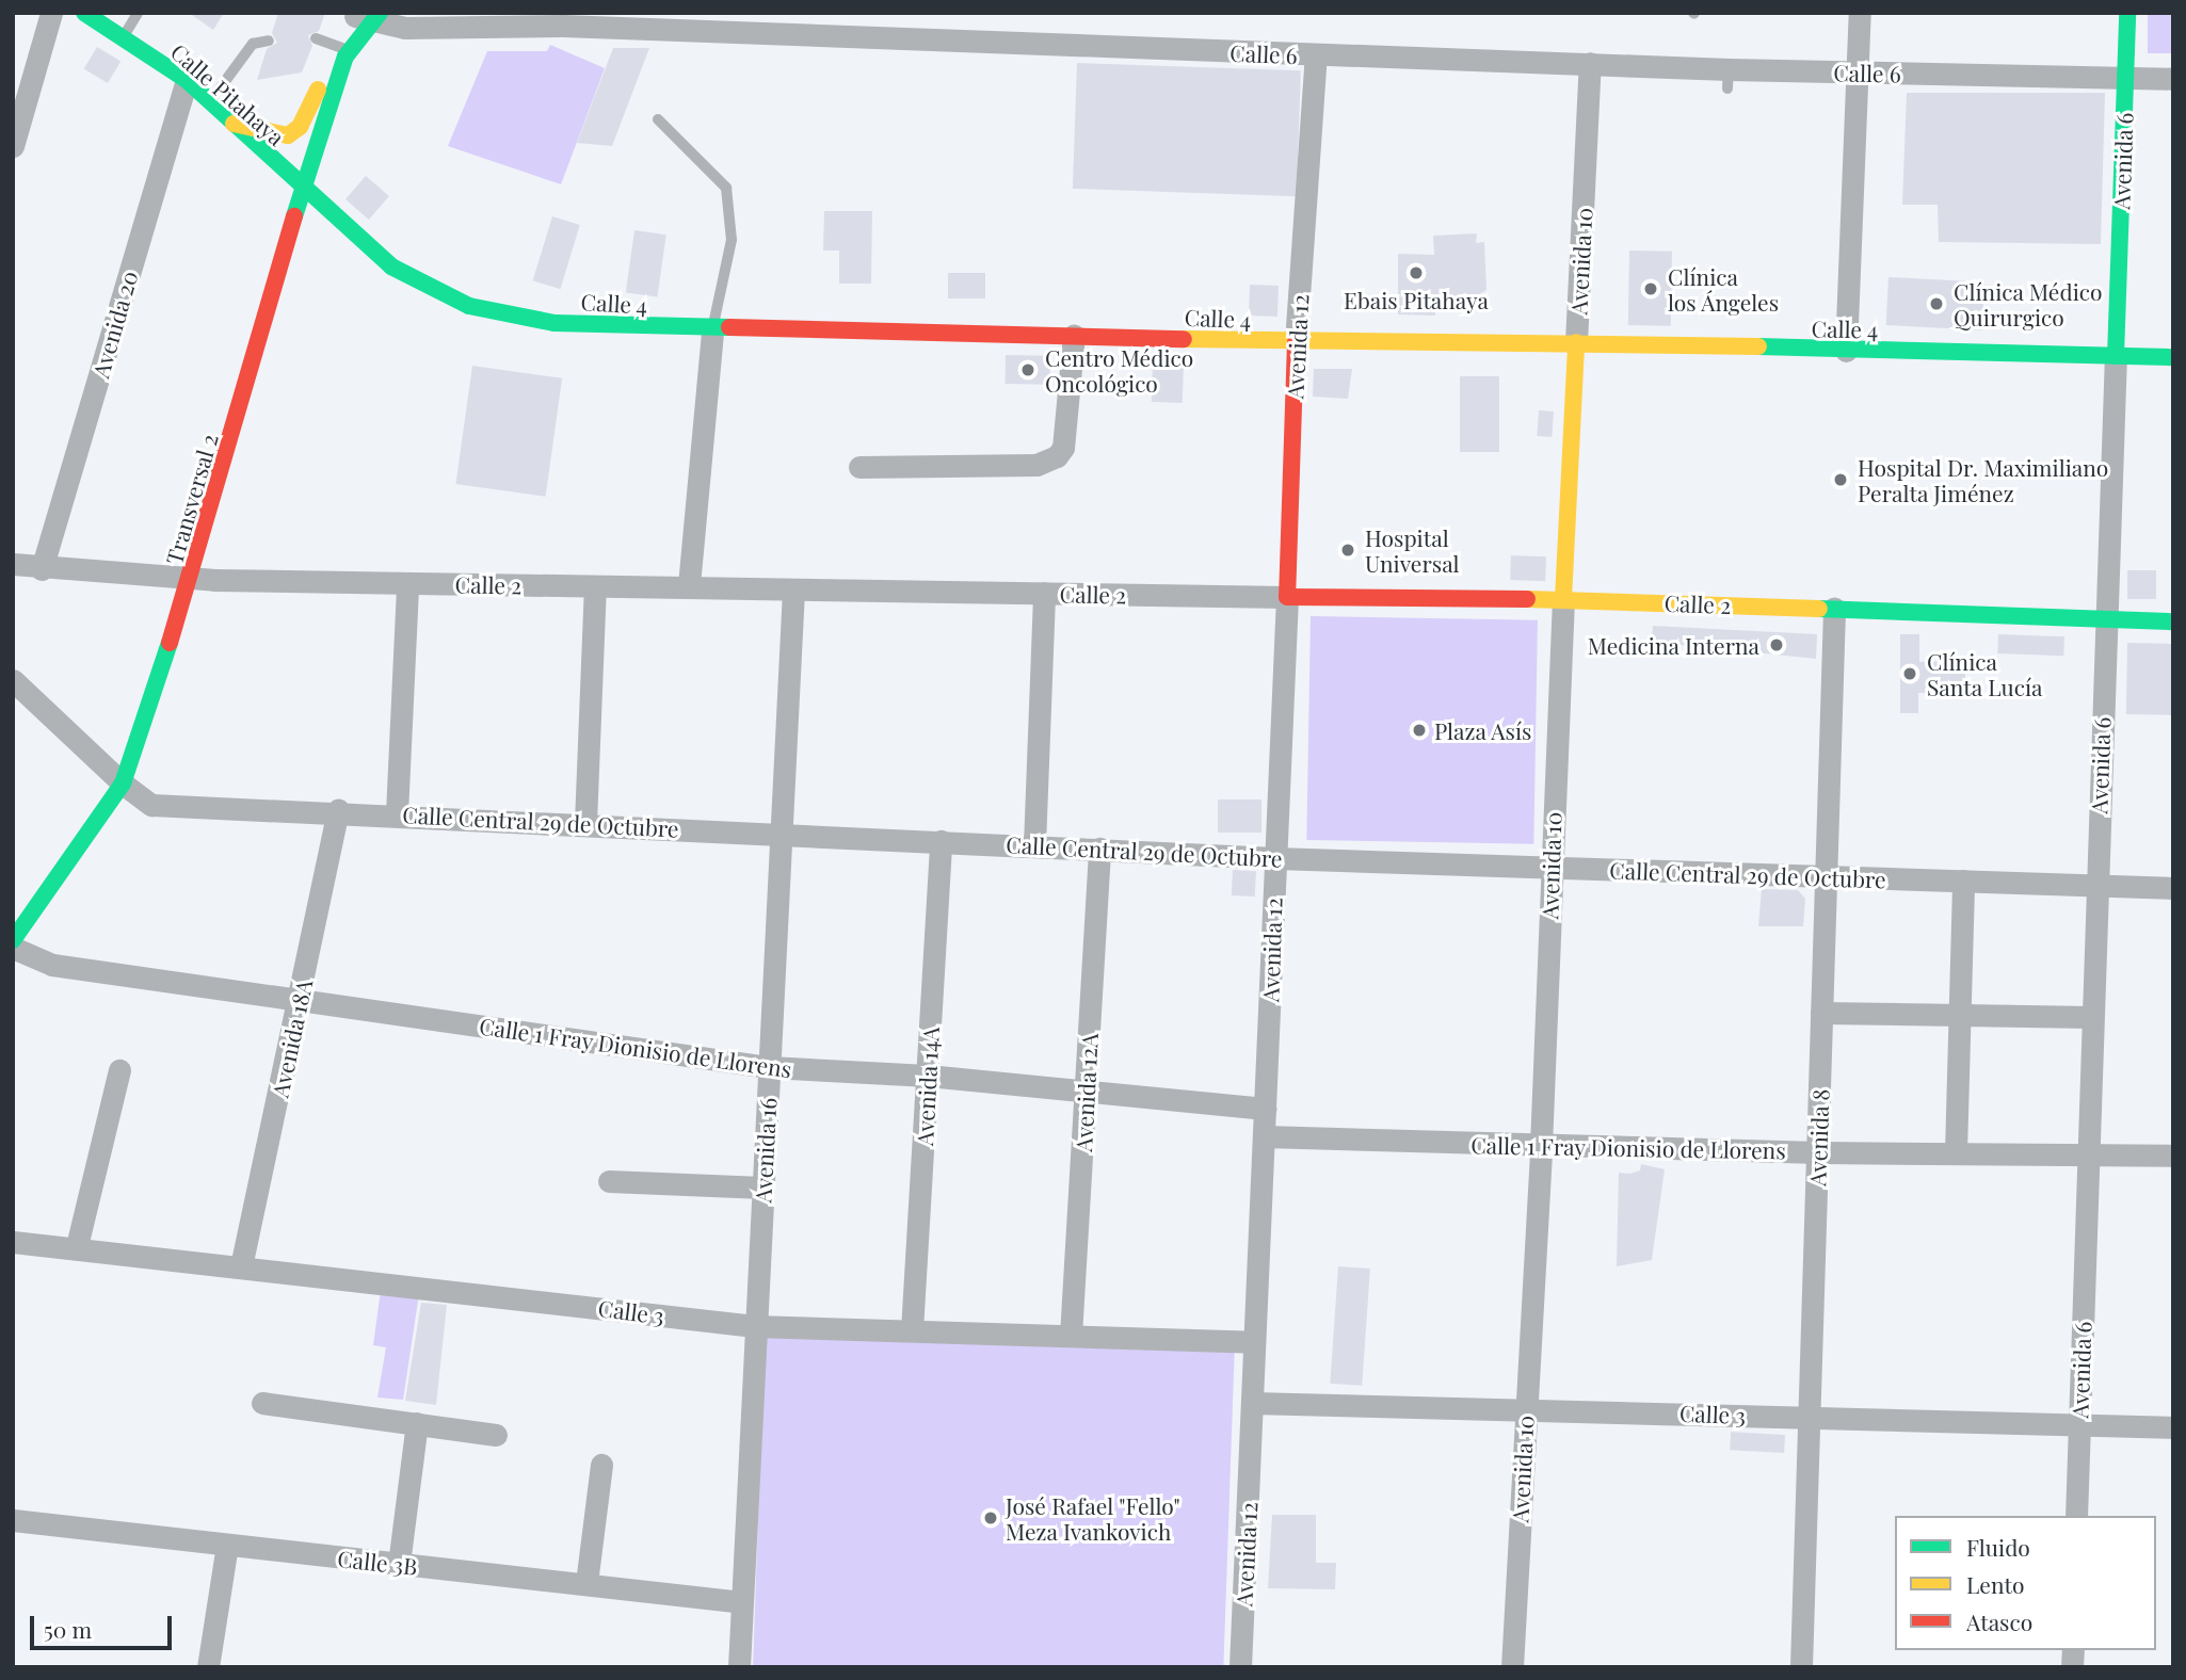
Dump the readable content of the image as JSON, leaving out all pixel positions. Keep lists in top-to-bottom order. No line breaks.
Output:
{"streets":{"street":["Calle 6","Calle Pitahaya","Avenida 6","Avenida 10","Calle 4","Avenida 20","Avenida 12","Transversal 2","Calle 2","Calle Central 29 de Octubre","Avenida 18A","Calle 1 Fray Dionisio de Llorens","Avenida 14A","Avenida 12A","Avenida 8","Avenida 16","Calle 3","Calle 3B"]},"crossings":[["Calle 6","Avenida 6"],["Calle 6","Avenida 10"],["Calle 6","Avenida 12"],["Calle Pitahaya","Calle 4"],["Calle Pitahaya","Avenida 20"],["Calle Pitahaya","Transversal 2"],["Avenida 6","Calle 4"],["Avenida 6","Calle 2"],["Avenida 6","Calle Central 29 de Octubre"],["Avenida 6","Calle 1 Fray Dionisio de Llorens"],["Avenida 6","Calle 3"],["Avenida 10","Calle 4"],["Avenida 10","Calle 2"],["Avenida 10","Calle Central 29 de Octubre"],["Avenida 10","Calle 1 Fray Dionisio de Llorens"],["Avenida 10","Calle 3"],["Calle 4","Avenida 12"],["Calle 4","Transversal 2"],["Avenida 20","Calle 2"],["Avenida 12","Calle 2"],["Avenida 12","Calle Central 29 de Octubre"],["Avenida 12","Calle 1 Fray Dionisio de Llorens"],["Avenida 12","Calle 3"],["Transversal 2","Calle 2"],["Transversal 2","Calle Central 29 de Octubre"],["Calle 2","Avenida 8"],["Calle 2","Avenida 16"],["Calle Central 29 de Octubre","Avenida 18A"],["Calle Central 29 de Octubre","Avenida 14A"],["Calle Central 29 de Octubre","Avenida 12A"],["Calle Central 29 de Octubre","Avenida 8"],["Calle Central 29 de Octubre","Avenida 16"],["Avenida 18A","Calle 1 Fray Dionisio de Llorens"],["Avenida 18A","Calle 3"],["Calle 1 Fray Dionisio de Llorens","Avenida 14A"],["Calle 1 Fray Dionisio de Llorens","Avenida 12A"],["Calle 1 Fray Dionisio de Llorens","Avenida 8"],["Calle 1 Fray Dionisio de Llorens","Avenida 16"],["Avenida 14A","Calle 3"],["Avenida 12A","Calle 3"],["Avenida 8","Calle 3"],["Avenida 16","Calle 3"],["Avenida 16","Calle 3B"]],"places":["Ebais Pitahaya","Clínica los Ángeles","Clínica Médico Quirurgico","Centro Médico Oncológico","Hospital Dr. Maximiliano Peralta Jiménez","Hospital Universal","Medicina Interna","Clínica Santa Lucía","Plaza Asís","José Rafael \"Fello\" Meza Ivankovich"],"legend":["Fluido","Lento","Atasco"],"scale_bar":"50 m"}
